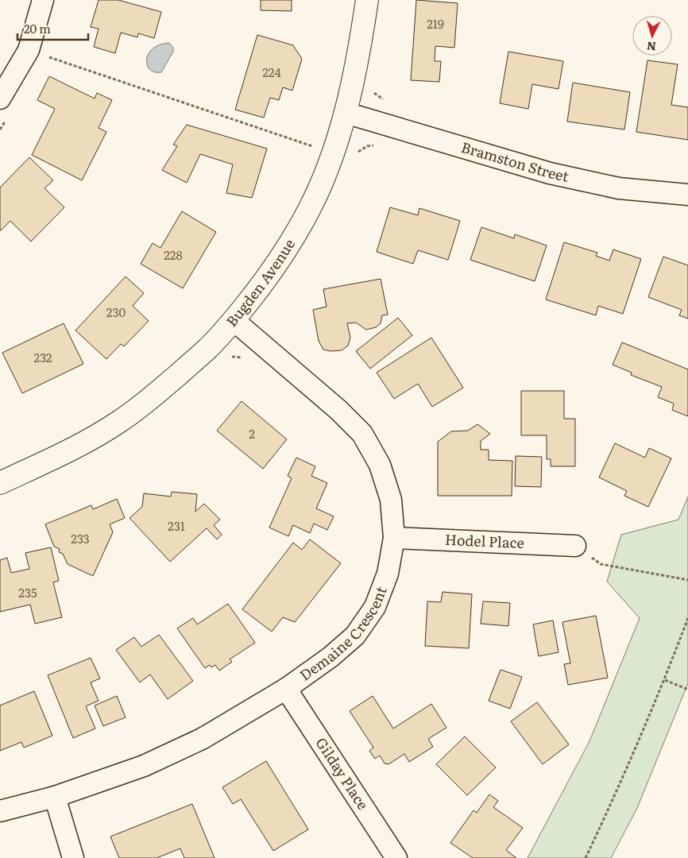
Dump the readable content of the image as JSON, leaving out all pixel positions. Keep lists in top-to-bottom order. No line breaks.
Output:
{"streets":{"street":["Bramston Street","Bugden Avenue","Hodel Place","Demaine Crescent","Gilday Place"]},"crossings":[["Bramston Street","Bugden Avenue"],["Bugden Avenue","Demaine Crescent"],["Hodel Place","Demaine Crescent"],["Demaine Crescent","Gilday Place"]],"house_numbers":["219","224","228","230","232","2","231","233","235"],"scale_bar":"20 m","north":"bottom"}
